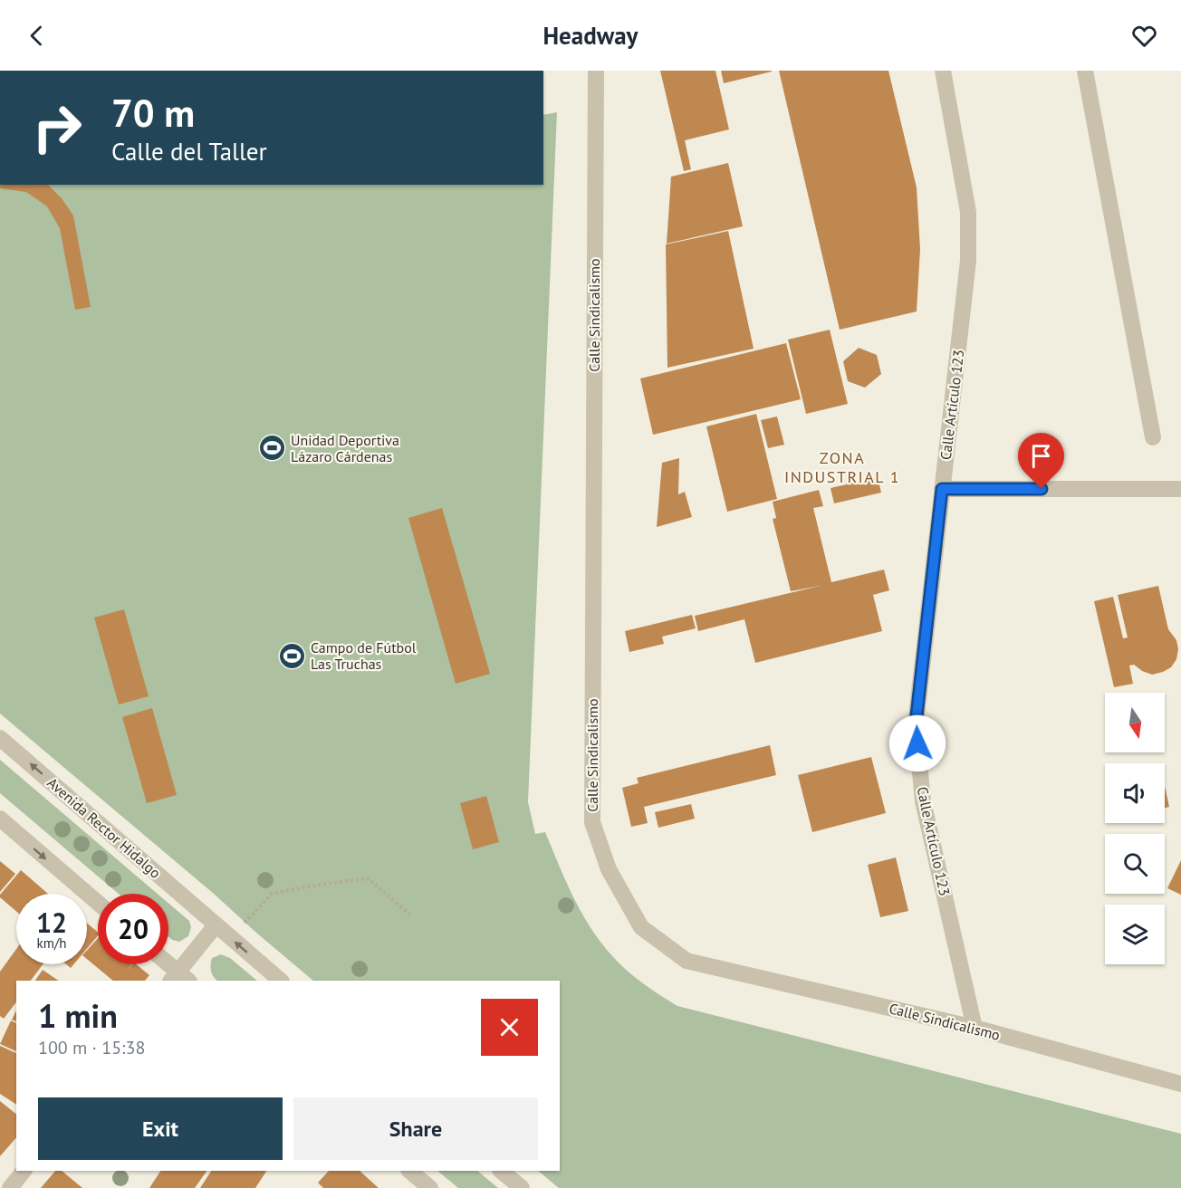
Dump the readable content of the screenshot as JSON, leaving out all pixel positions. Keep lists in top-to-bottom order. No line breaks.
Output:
{"streets":{"street":["Calle Sindicalismo","Calle Artículo 123","Avenida Rector Hidalgo"]},"crossings":[["Calle Sindicalismo","Calle Artículo 123"]],"districts":["ZONA INDUSTRIAL 1"],"places":{"sports":["Unidad Deportiva Lázaro Cárdenas","Campo de Fútbol Las Truchas"]},"north":"bottom","page":{"header":"Headway","turn":["70 m","Calle del Taller"],"speed":"12 km/h","limit":"20","heading":["1 min","100 m · 15:38"],"buttons":["Exit","Share"]}}
